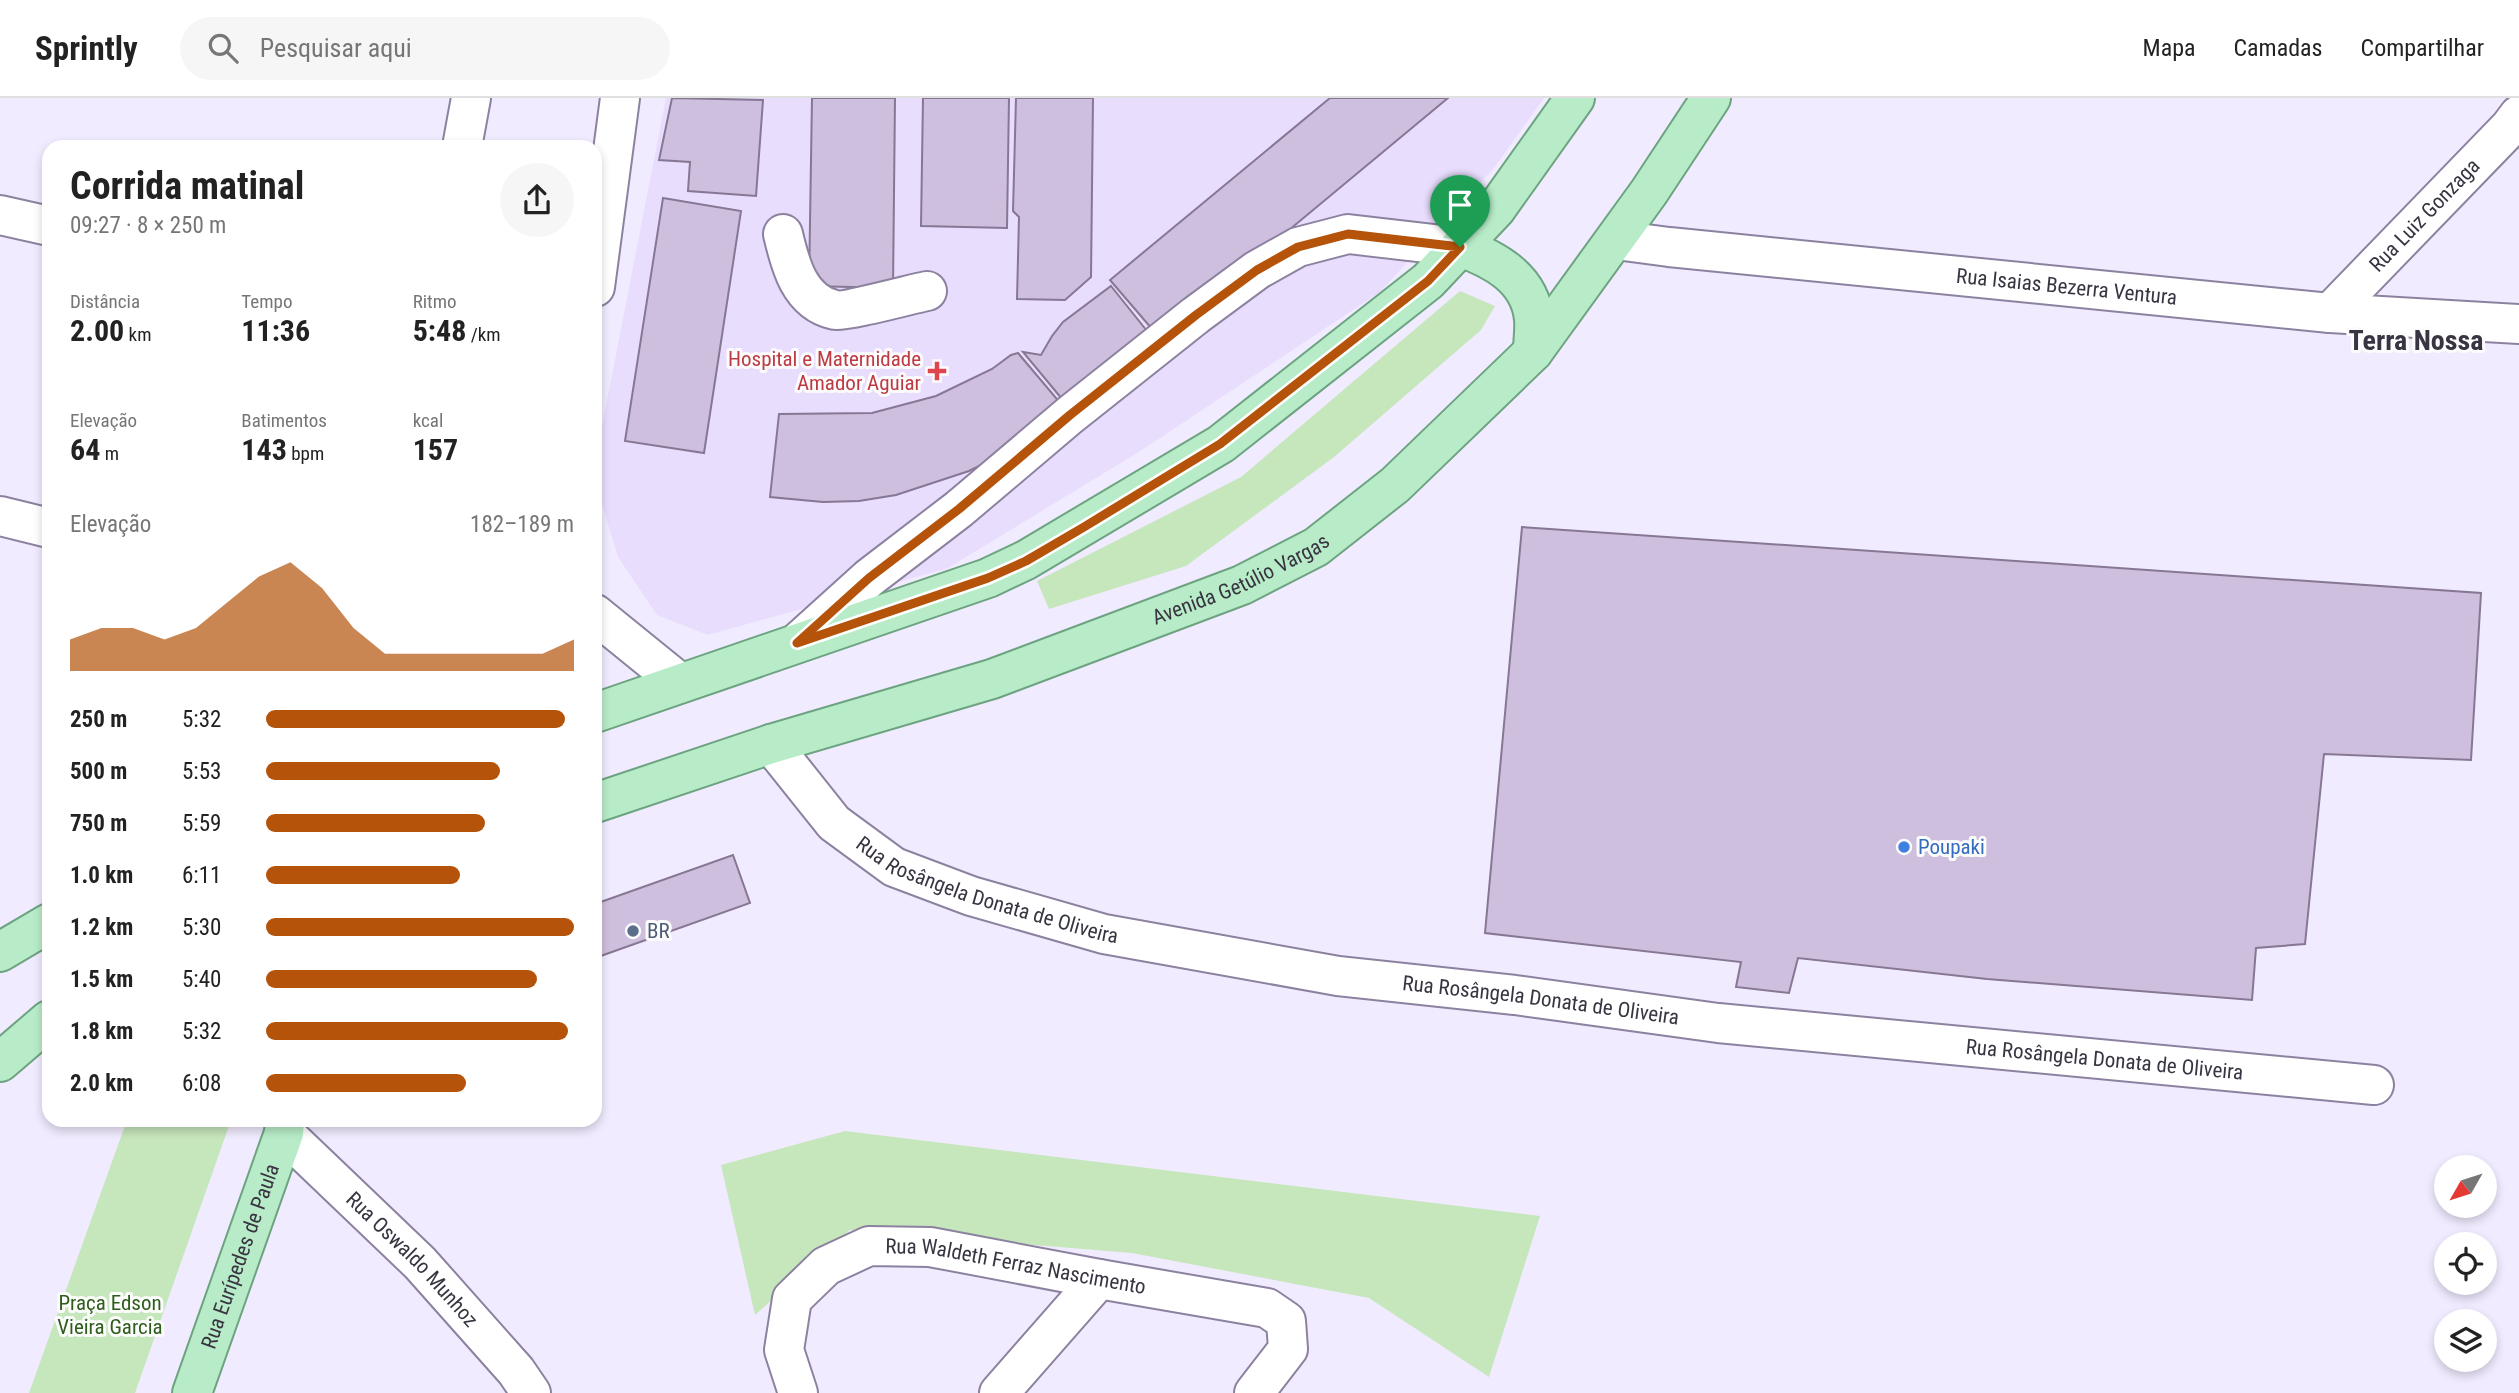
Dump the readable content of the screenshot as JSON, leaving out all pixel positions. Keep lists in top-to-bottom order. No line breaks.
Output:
{"streets":{"main road":["Avenida Getúlio Vargas","Rua Eurípedes de Paula"],"street":["Rua Luiz Gonzaga","Rua Isaias Bezerra Ventura","Rua Rosângela Donata de Oliveira","Rua Oswaldo Munhoz","Rua Waldeth Ferraz Nascimento"]},"crossings":[["Rua Luiz Gonzaga","Rua Isaias Bezerra Ventura"],["Rua Isaias Bezerra Ventura","Avenida Getúlio Vargas"],["Avenida Getúlio Vargas","Rua Rosângela Donata de Oliveira"],["Rua Eurípedes de Paula","Rua Oswaldo Munhoz"]],"districts":["Terra Nossa"],"parks":["Praça Edson Vieira Garcia"],"places":{"health":["Hospital e Maternidade Amador Aguiar"],"other":["Poupaki","BR"]},"north":"bottom left","page":{"header":"Sprintly","search":"Pesquisar aqui","nav":["Mapa","Camadas","Compartilhar"],"heading":["Corrida matinal","09:27 · 8 × 250 m"],"stats":[["Distância","2.00 km"],["Tempo","11:36"],["Ritmo","5:48 /km"],["Elevação","64 m"],["Batimentos","143 bpm"],["kcal","157"]],"chart":["Elevação","182–189 m"],"list":[{"name":"250 m","note":"5:32"},{"name":"500 m","note":"5:53"},{"name":"750 m","note":"5:59"},{"name":"1.0 km","note":"6:11"},{"name":"1.2 km","note":"5:30"},{"name":"1.5 km","note":"5:40"},{"name":"1.8 km","note":"5:32"},{"name":"2.0 km","note":"6:08"}]}}
